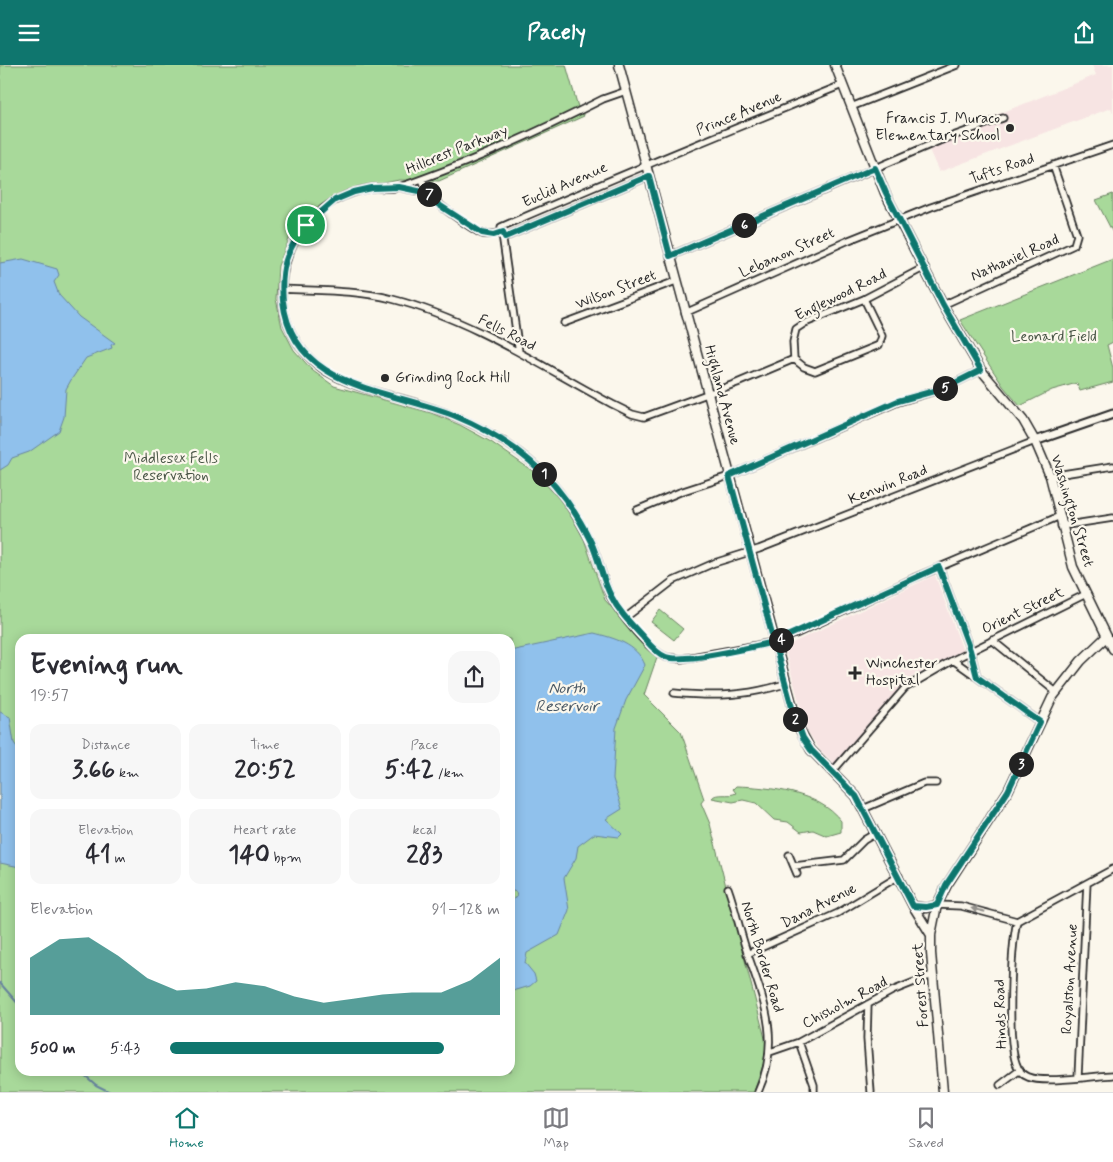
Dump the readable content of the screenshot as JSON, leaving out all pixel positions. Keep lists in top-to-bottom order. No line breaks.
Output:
{"streets":{"main road":["Highland Avenue","Washington Street","Forest Street"],"street":["Prince Avenue","Hillcrest Parkway","Tufts Road","Euclid Avenue","Lebanon Street","Nathaniel Road","Wilson Street","Englewood Road","Fells Road","Kenwin Road","Orient Street","Dana Avenue","North Border Road","Royalston Avenue","Chisholm Road","Hinds Road"]},"crossings":[["Prince Avenue","Euclid Avenue"],["Prince Avenue","Highland Avenue"],["Prince Avenue","Washington Street"],["Hillcrest Parkway","Euclid Avenue"],["Hillcrest Parkway","Fells Road"],["Hillcrest Parkway","Highland Avenue"],["Hillcrest Parkway","Kenwin Road"],["Tufts Road","Lebanon Street"],["Tufts Road","Nathaniel Road"],["Tufts Road","Washington Street"],["Euclid Avenue","Highland Avenue"],["Lebanon Street","Highland Avenue"],["Lebanon Street","Washington Street"],["Nathaniel Road","Washington Street"],["Wilson Street","Highland Avenue"],["Englewood Road","Washington Street"],["Fells Road","Highland Avenue"],["Highland Avenue","Kenwin Road"],["Highland Avenue","Orient Street"],["Highland Avenue","Dana Avenue"],["Highland Avenue","Forest Street"],["Kenwin Road","Washington Street"],["Washington Street","Orient Street"],["Washington Street","Forest Street"],["Dana Avenue","North Border Road"],["North Border Road","Chisholm Road"],["Forest Street","Chisholm Road"]],"water":["North Reservoir"],"parks":["Leonard Field","Middlesex Fells Reservation"],"places":{"other":["Francis J. Muraco Elementary School","Grinding Rock Hill"],"health":["Winchester Hospital"]},"page":{"header":"Pacely","pins":["7","6","5","1","4","2","3"],"heading":["Evening run","19:57"],"stats":[["Distance","3.66 km"],["Time","20:52"],["Pace","5:42 /km"],["Elevation","41 m"],["Heart rate","140 bpm"],["kcal","283"]],"chart":["Elevation","91–128 m"],"list":[{"name":"500 m","note":"5:43"}],"tabs":["Home","Map","Saved"]}}
